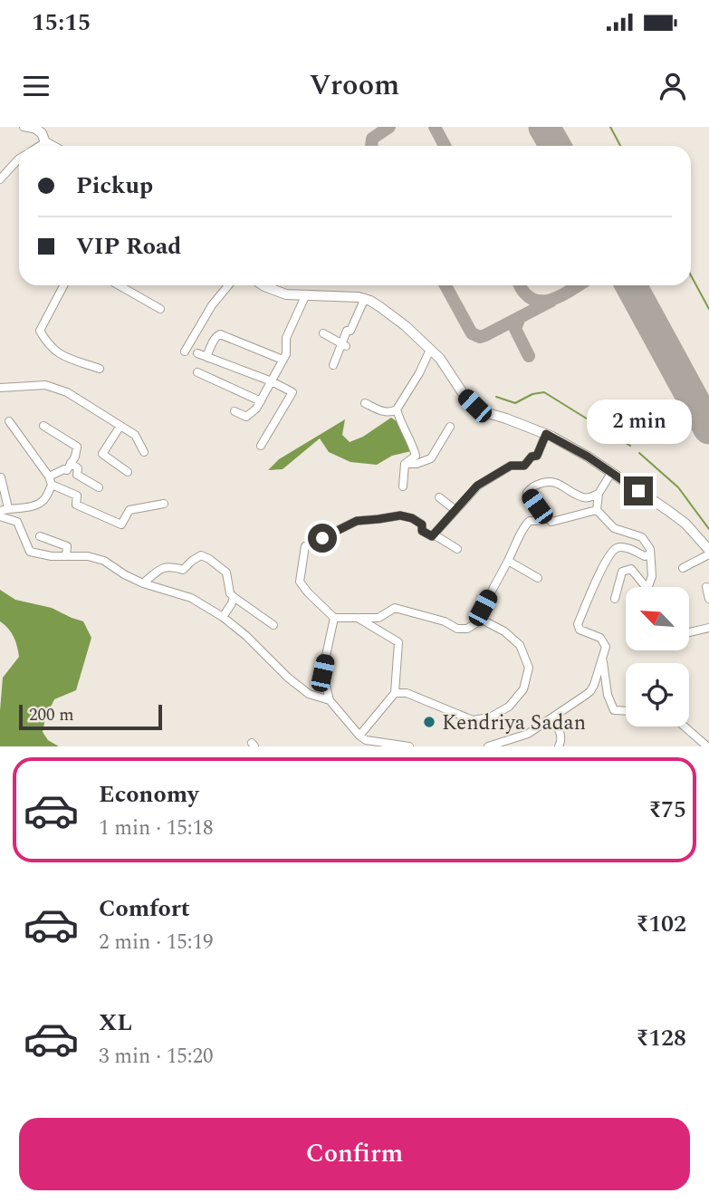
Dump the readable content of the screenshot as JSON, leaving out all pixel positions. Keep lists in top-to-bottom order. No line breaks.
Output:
{"places":["Kendriya Sadan"],"scale_bar":"200 m","north":"top left","page":{"status":"15:15","header":"Vroom","banner":["Pickup","VIP Road"],"bubble":"2 min","scale":"200 m","list":[{"name":"Economy","note":"1 min · 15:18","value":"₹75"},{"name":"Comfort","note":"2 min · 15:19","value":"₹102"},{"name":"XL","note":"3 min · 15:20","value":"₹128"}],"buttons":"Confirm"}}
